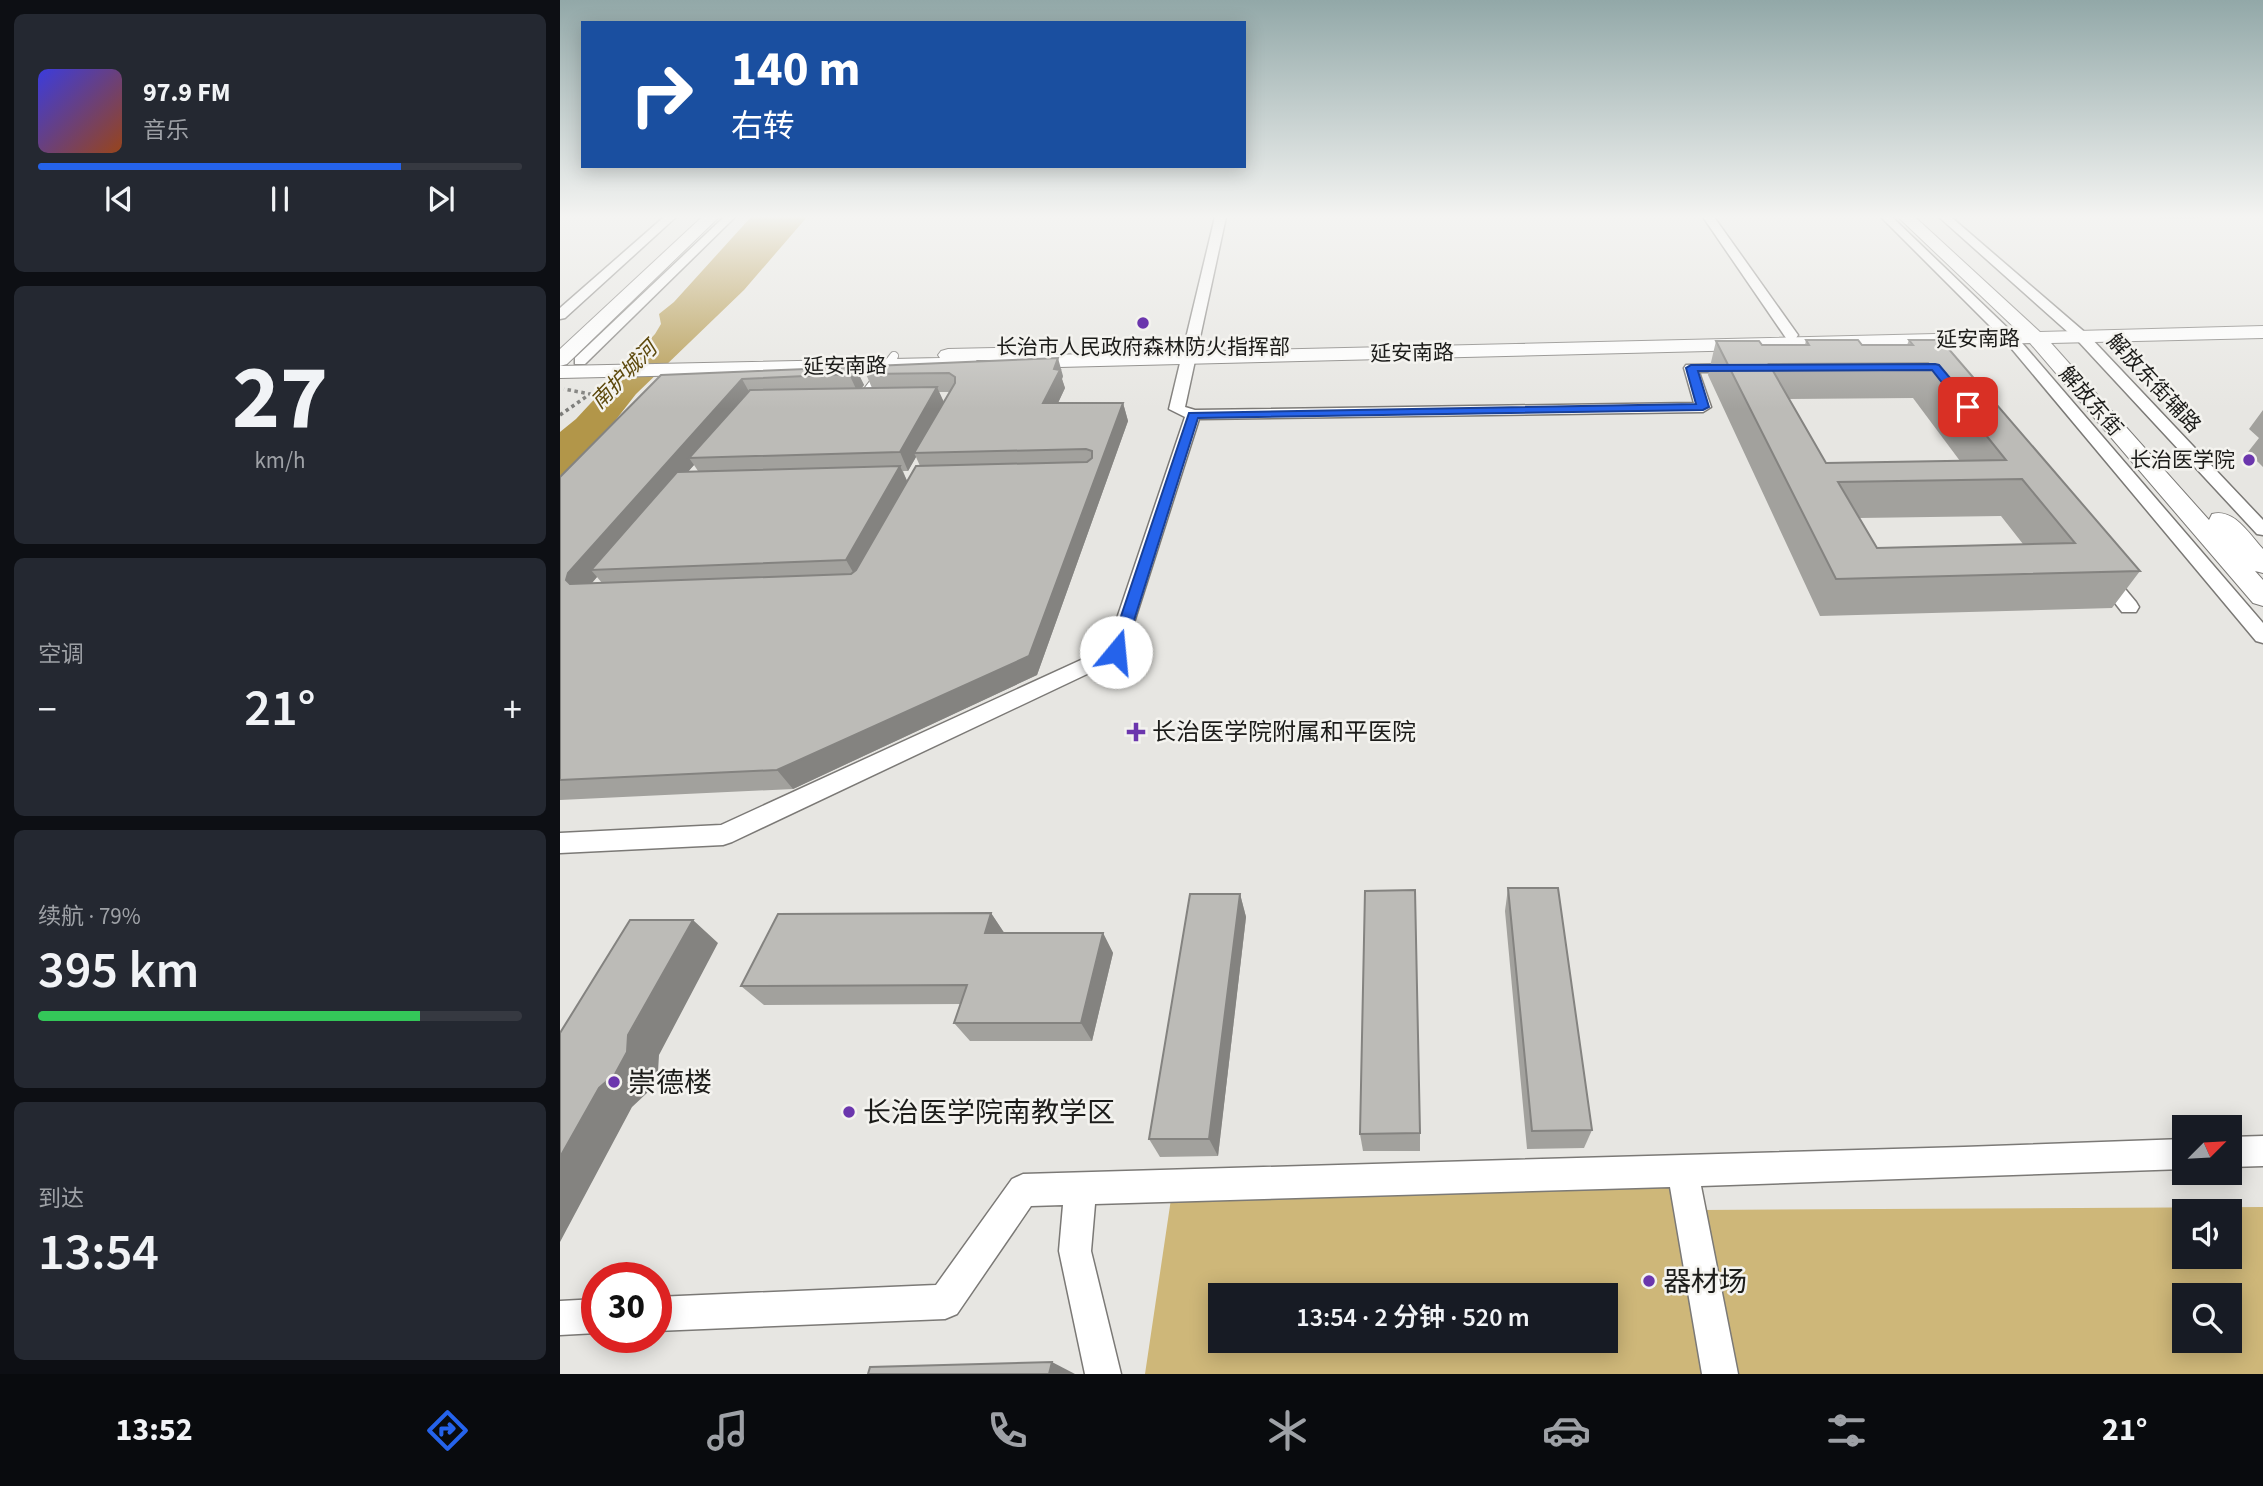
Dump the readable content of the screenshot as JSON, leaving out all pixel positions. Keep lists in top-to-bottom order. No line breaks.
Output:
{"streets":{"main road":["延安南路","解放东街"],"street":["解放东街辅路"]},"crossings":[["延安南路","解放东街辅路"],["延安南路","解放东街"],["解放东街辅路","解放东街"]],"water":["南护城河"],"places":{"other":["长治市人民政府森林防火指挥部","长治医学院","崇德楼","长治医学院南教学区","器材场"],"health":["长治医学院附属和平医院"]},"north":"top right","page":{"turn":["140 m","右转"],"song":["97.9 FM","音乐"],"tile":[["27","km/h"],"空调",["续航 · 79%","395 km"],["到达","13:54"]],"heat":["−","21°","+"],"limit":"30","trip":"13:54 · 2 分钟 · 520 m","tabs":["13:52","21°"]}}
